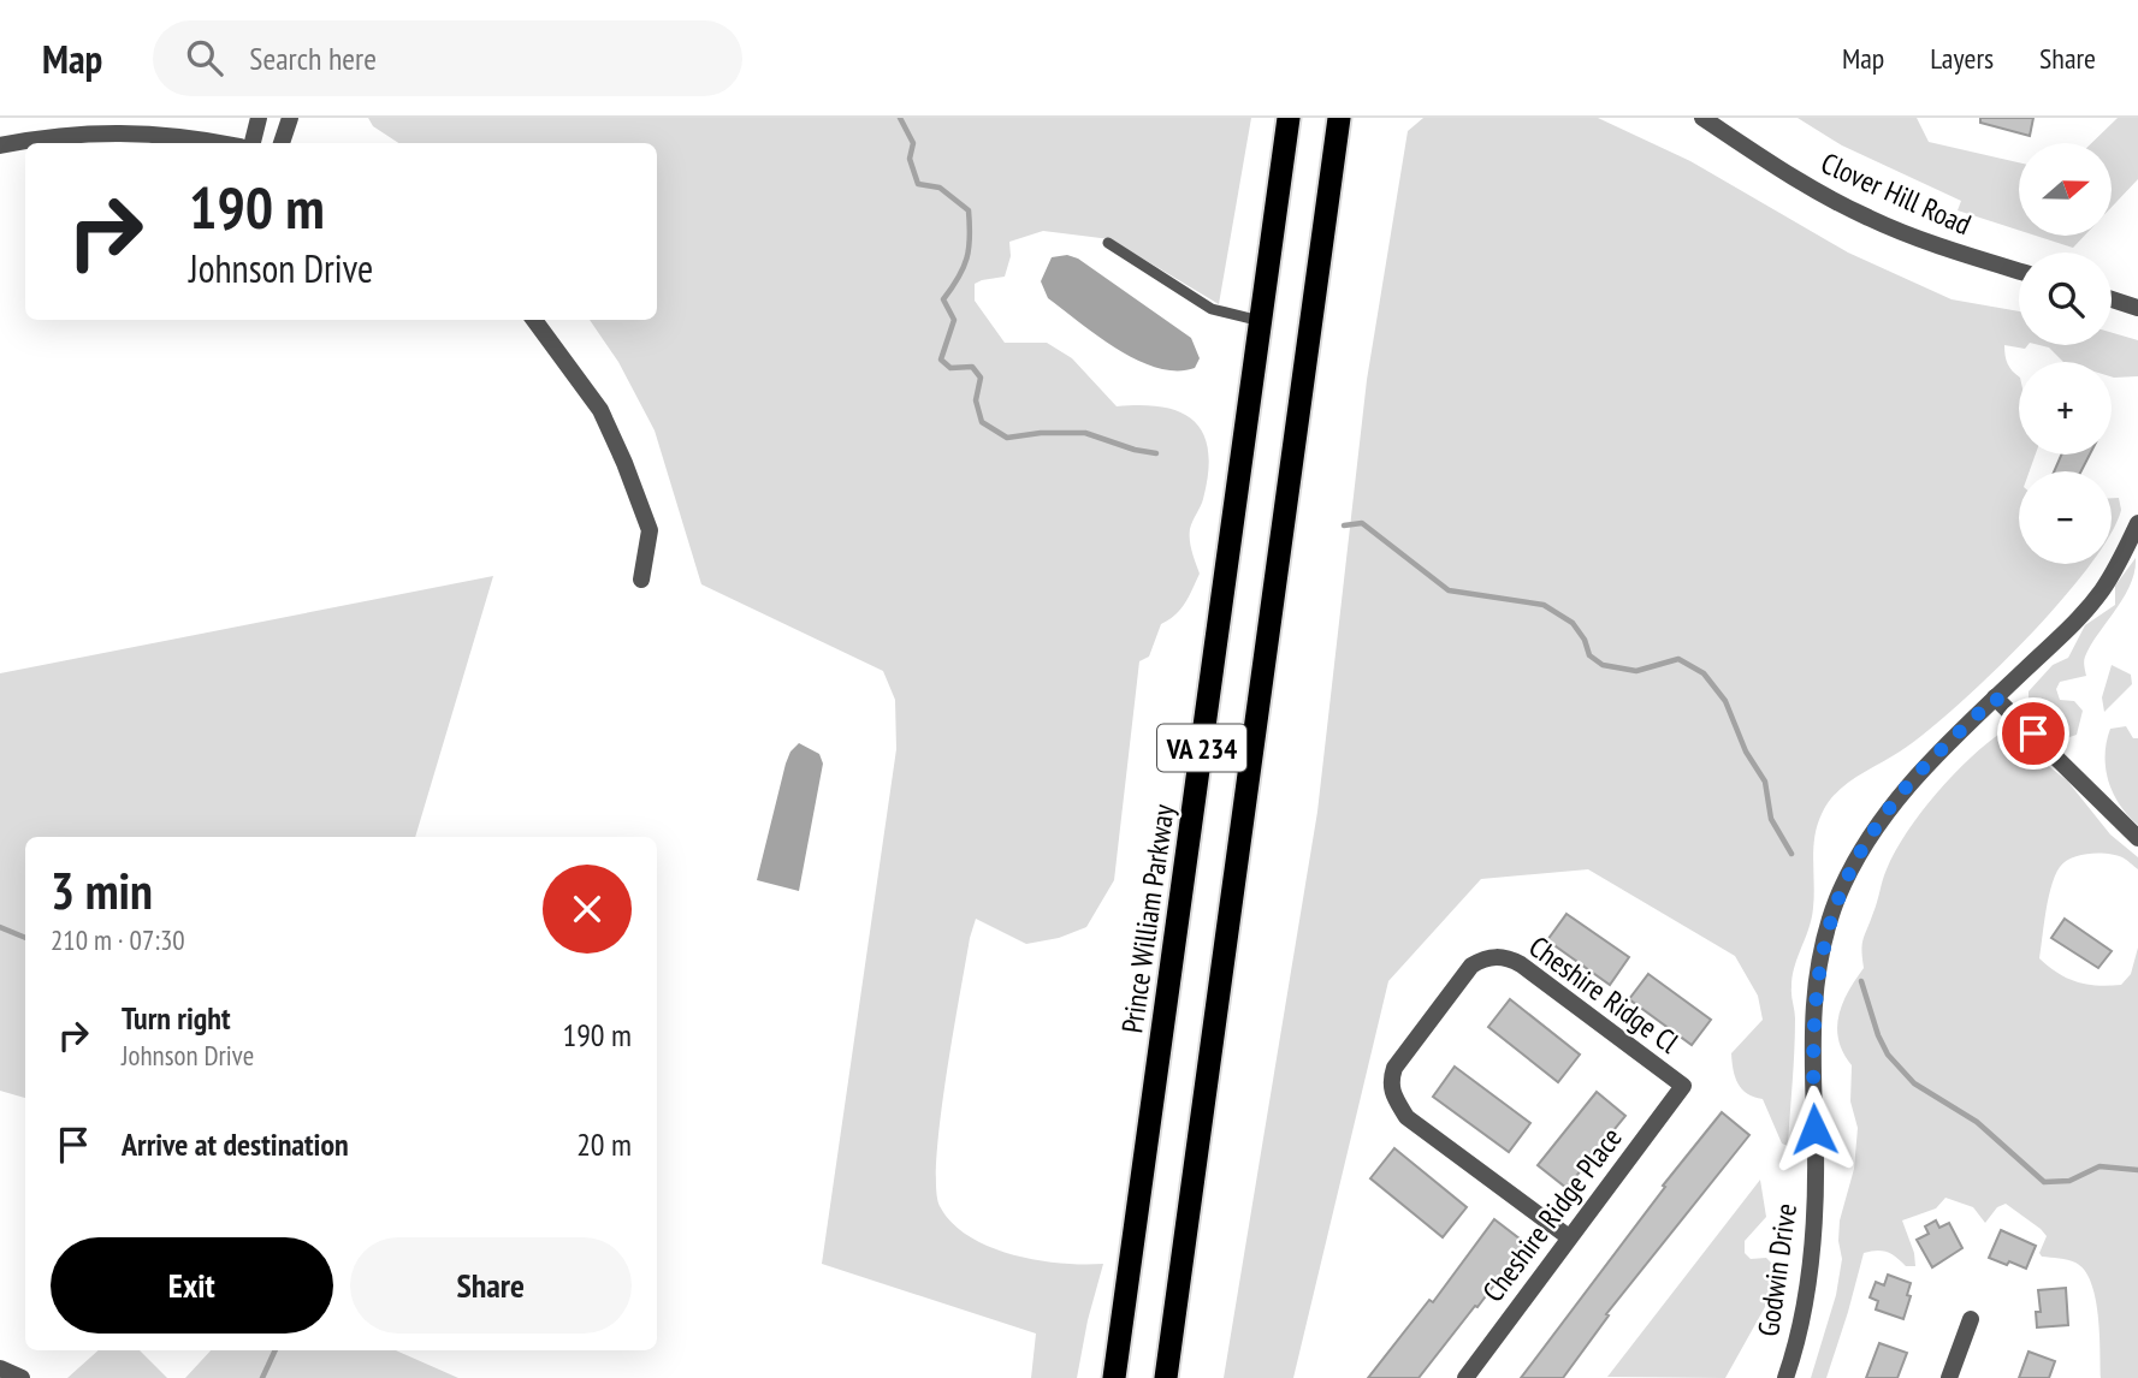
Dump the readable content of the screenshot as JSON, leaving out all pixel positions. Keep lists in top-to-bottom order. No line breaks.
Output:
{"streets":{"highway":["VA 234","Prince William Parkway"],"street":["Clover Hill Road","Cheshire Ridge Cl","Cheshire Ridge Place","Godwin Drive"]},"crossings":[["Cheshire Ridge Cl","Cheshire Ridge Place"]],"north":"right","page":{"header":"Map","search":"Search here","nav":["Map","Layers","Share"],"map_buttons":["+","−"],"turn":["190 m","Johnson Drive"],"heading":["3 min","210 m · 07:30"],"list":[{"name":"Turn right","note":"Johnson Drive","value":"190 m"},{"name":"Arrive at destination","value":"20 m"}],"buttons":["Exit","Share"]}}
